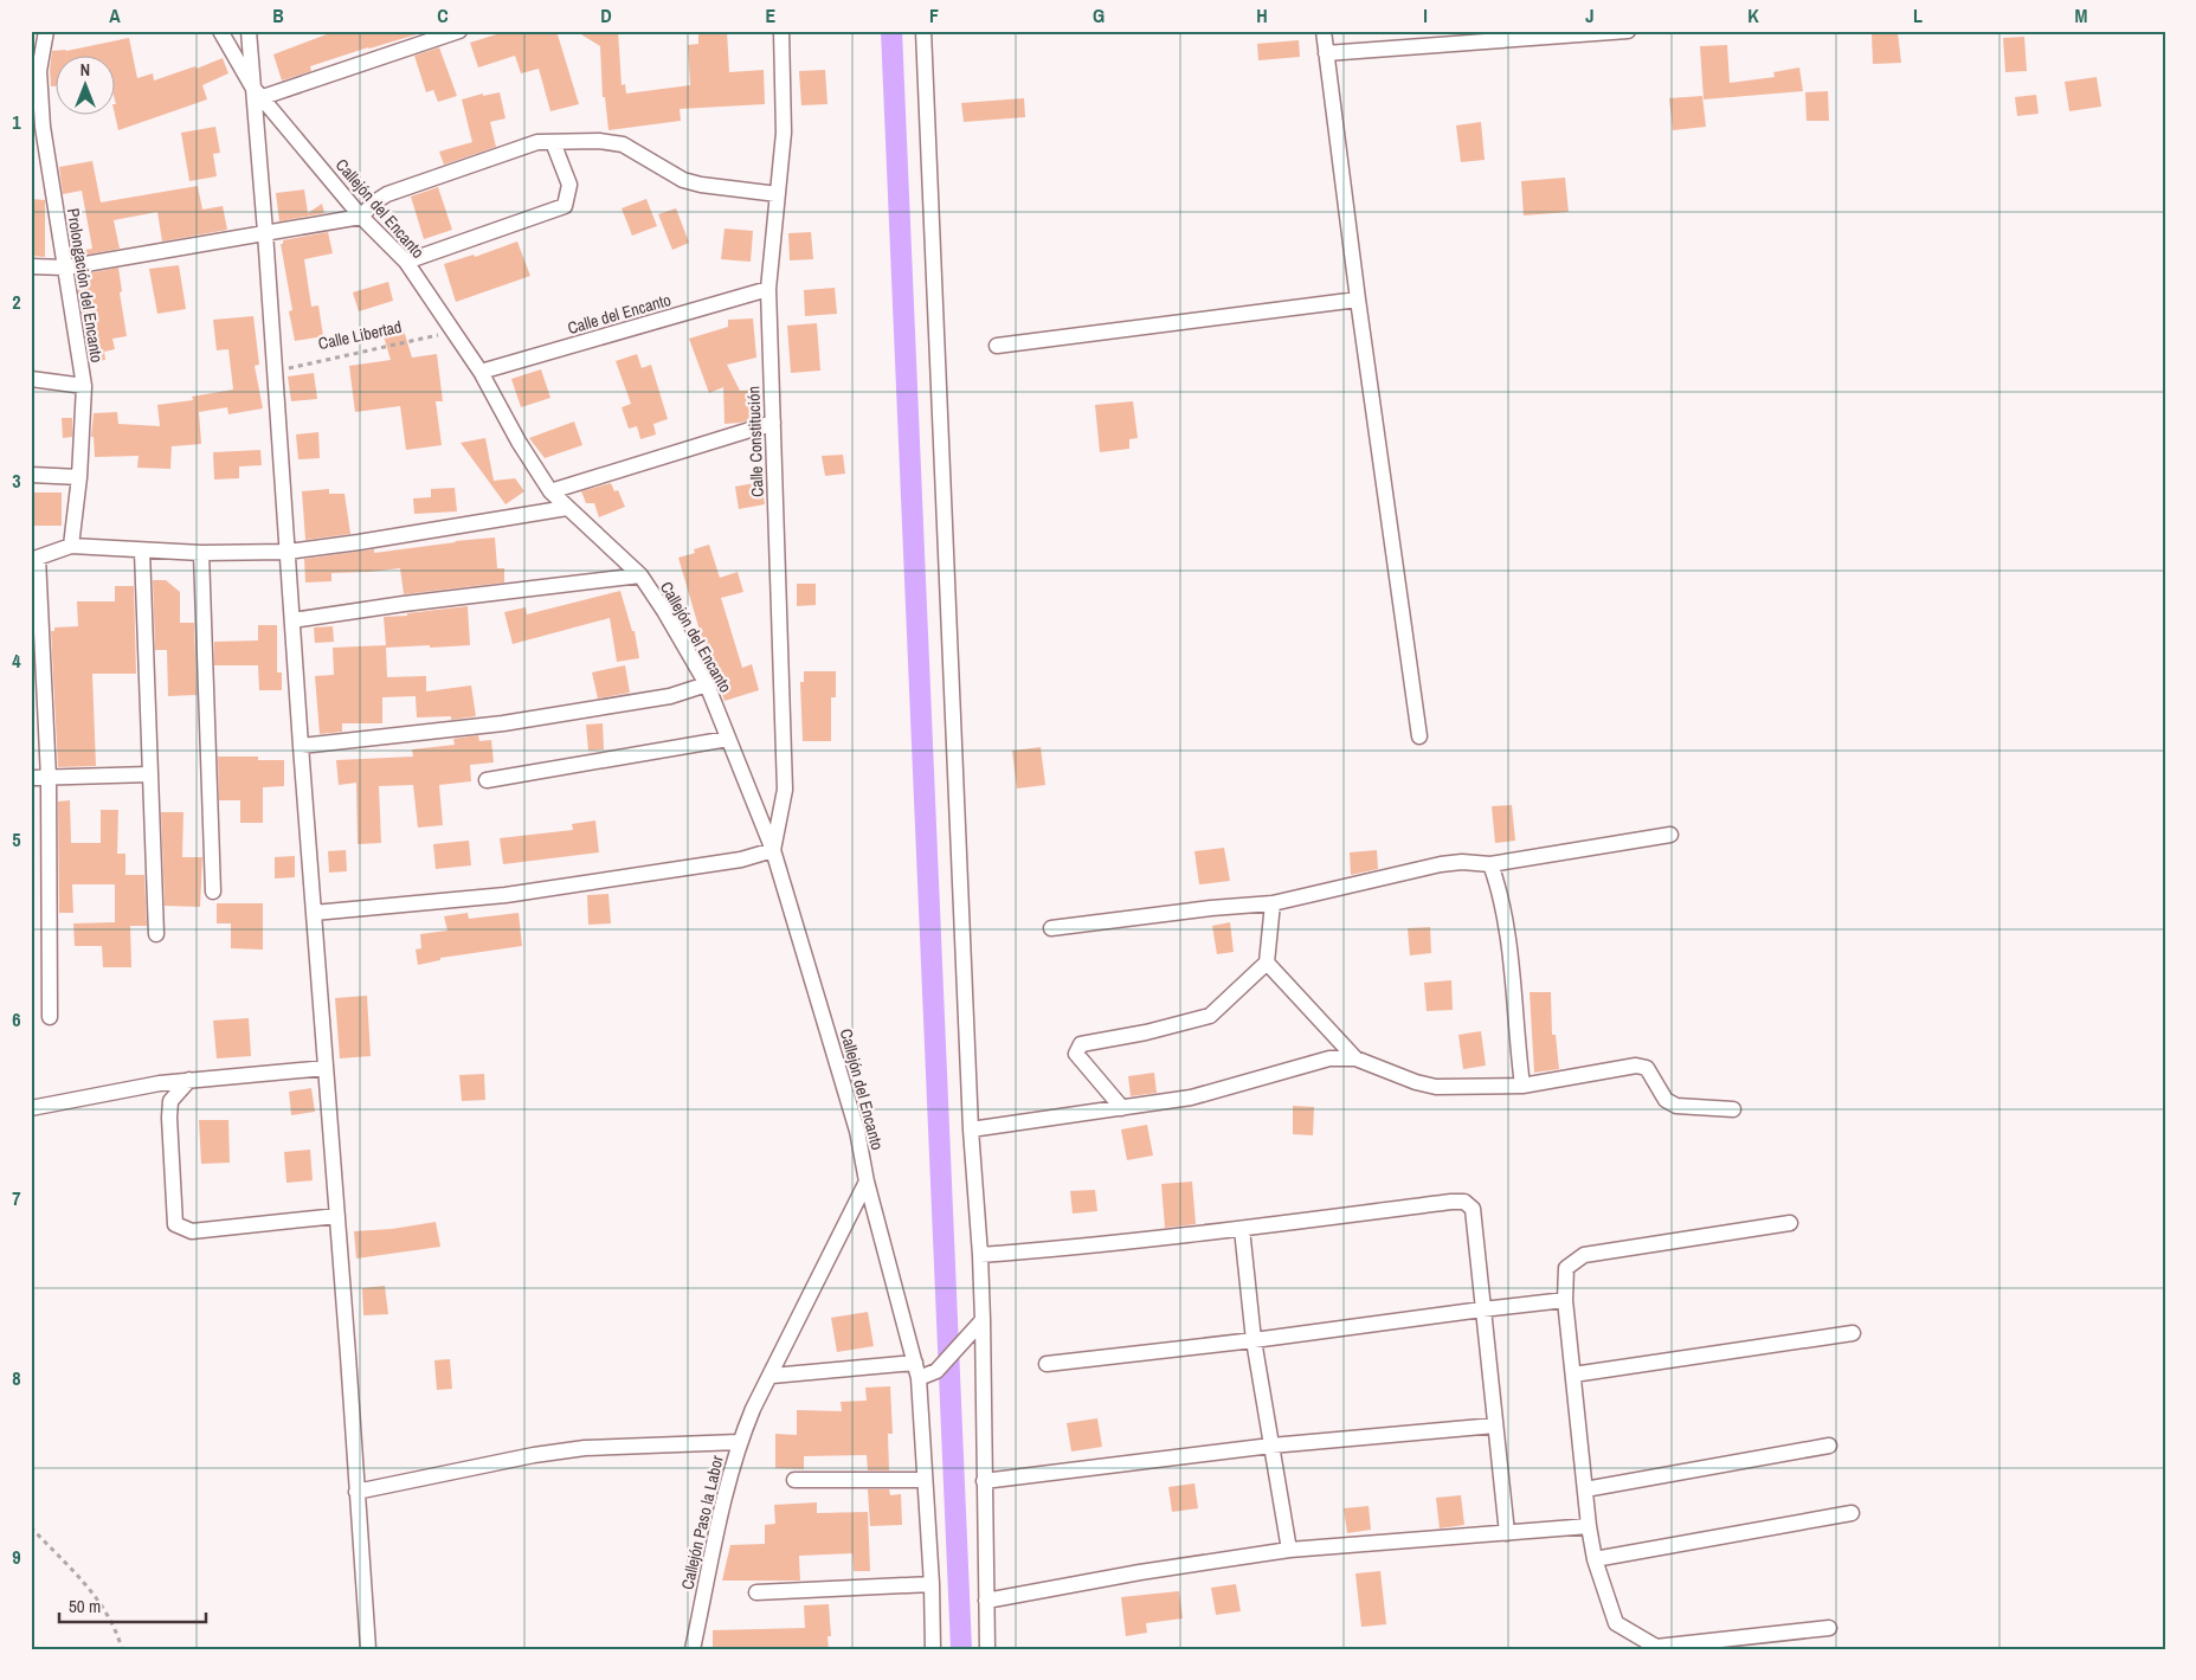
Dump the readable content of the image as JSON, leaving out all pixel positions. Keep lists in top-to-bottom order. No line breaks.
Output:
{"streets":{"street":["Callejón del Encanto","Prolongación del Encanto","Calle del Encanto","Calle Constitución","Callejón Paso la Labor"],"path":["Calle Libertad"]},"crossings":[["Callejón del Encanto","Calle del Encanto"],["Callejón del Encanto","Calle Libertad"],["Callejón del Encanto","Calle Constitución"],["Callejón del Encanto","Callejón Paso la Labor"],["Calle del Encanto","Calle Constitución"]],"scale_bar":"50 m","north":"top","grid":{"columns":["A","B","C","D","E","F","G","H","I","J","K","L","M"],"rows":["1","2","3","4","5","6","7","8","9"]}}
